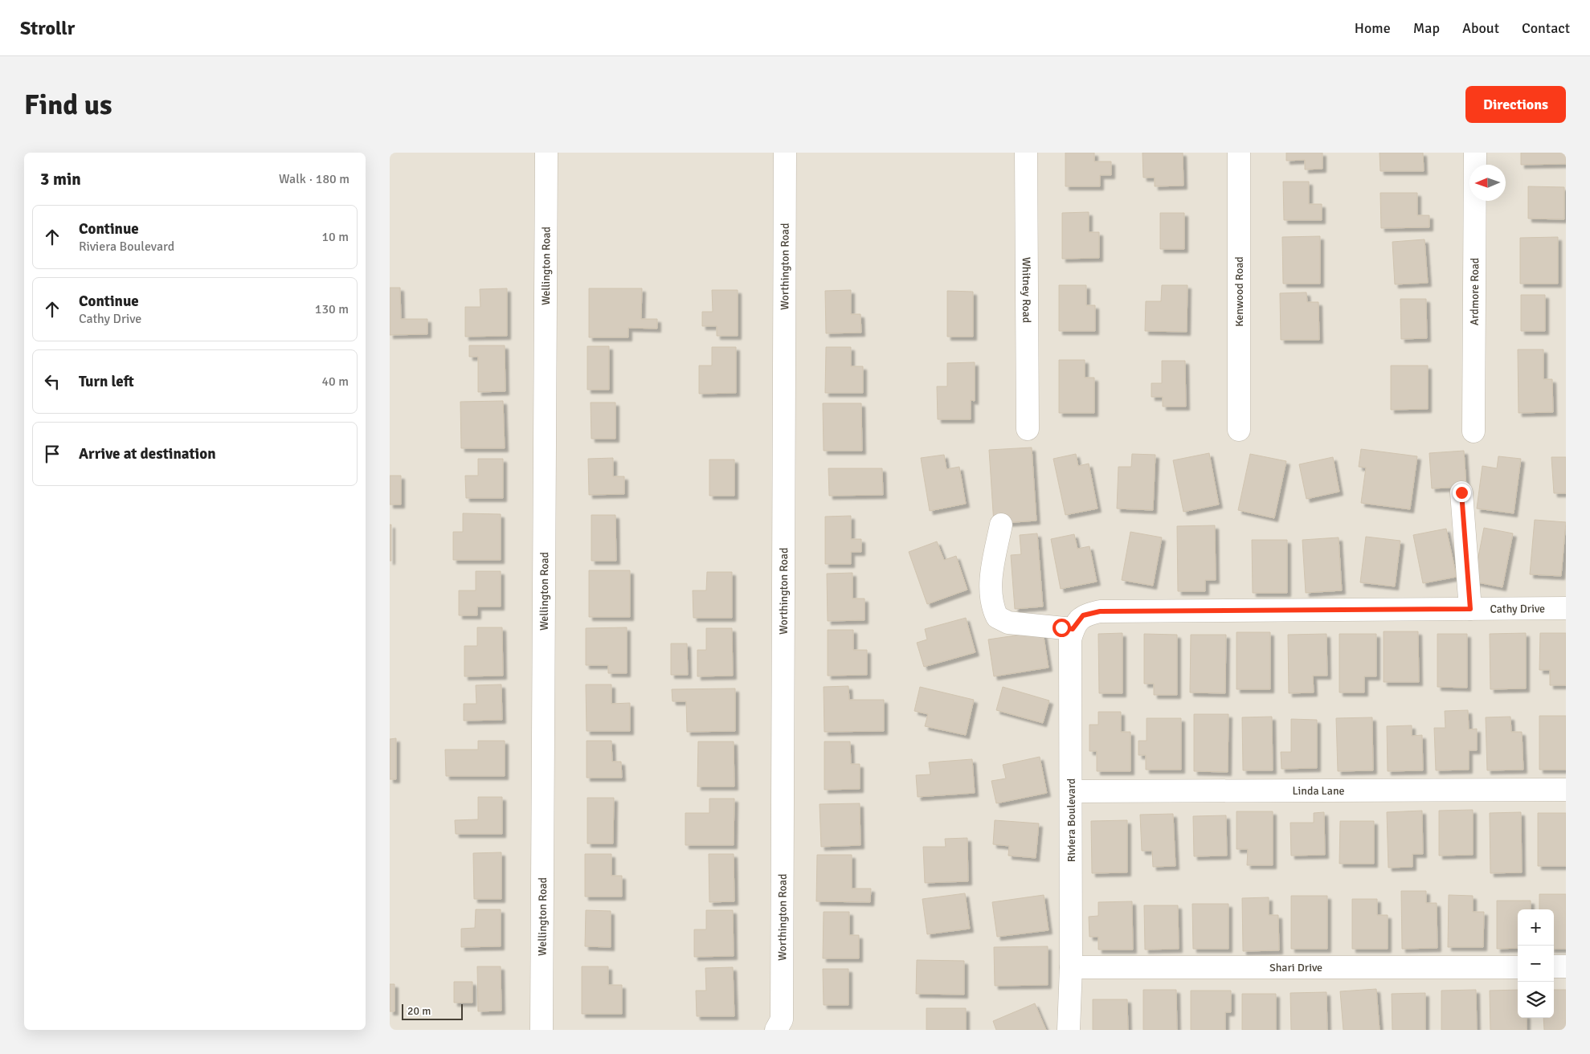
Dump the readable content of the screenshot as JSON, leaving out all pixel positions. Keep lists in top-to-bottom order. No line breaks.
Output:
{"streets":{"street":["Wellington Road","Worthington Road","Whitney Road","Kenwood Road","Ardmore Road","Cathy Drive","Linda Lane","Riviera Boulevard","Shari Drive"]},"crossings":[["Cathy Drive","Riviera Boulevard"],["Linda Lane","Riviera Boulevard"],["Riviera Boulevard","Shari Drive"]],"scale_bar":"20 m","north":"left","page":{"header":"Strollr","nav":["Home","Map","About","Contact"],"buttons":"Directions","title":"Find us","heading":["3 min","Walk · 180 m"],"list":[["Continue","Riviera Boulevard","10 m"],["Continue","Cathy Drive","130 m"],["Turn left","40 m"],"Arrive at destination"],"map_buttons":["+","−"],"scale":"20 m"}}
